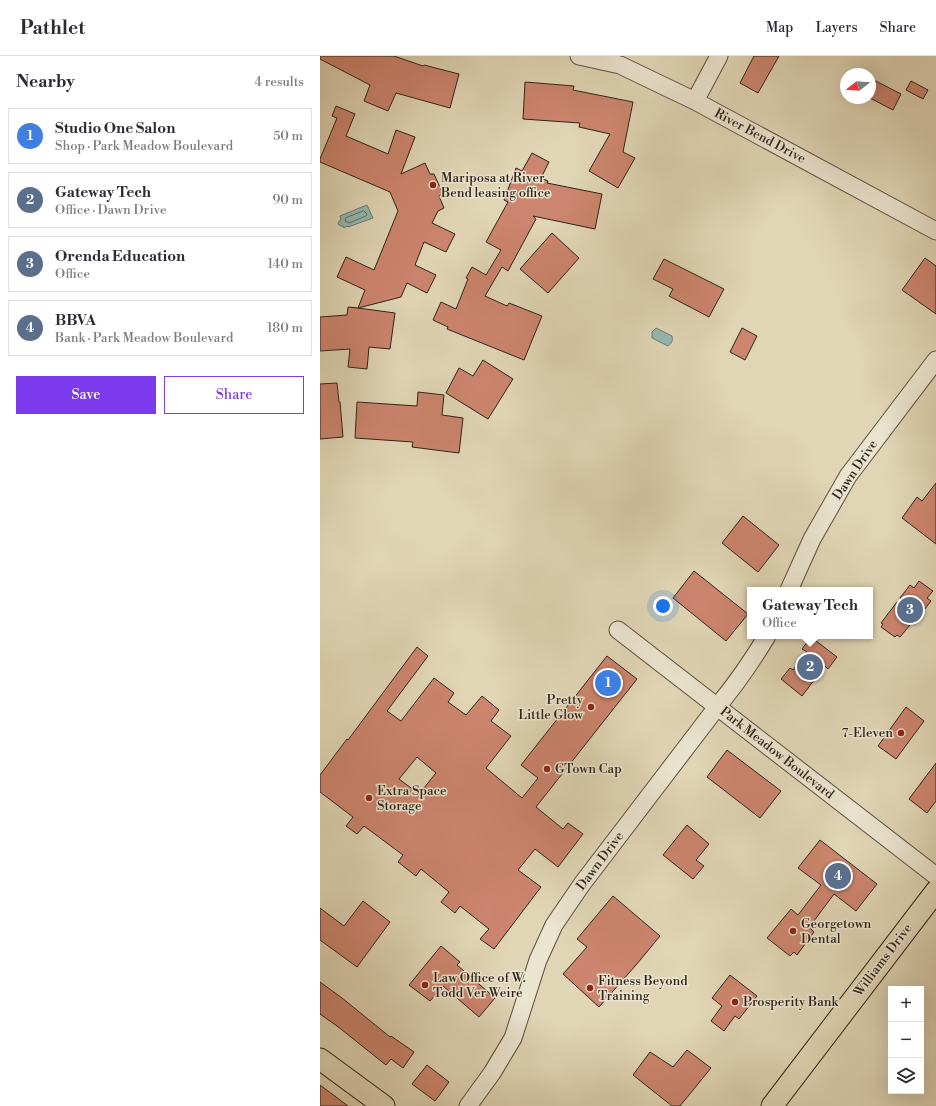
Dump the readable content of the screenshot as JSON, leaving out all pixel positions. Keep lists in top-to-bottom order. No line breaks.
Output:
{"streets":{"main road":["Williams Drive"],"street":["River Bend Drive","Dawn Drive","Park Meadow Boulevard"]},"crossings":[["Dawn Drive","Park Meadow Boulevard"]],"places":["Mariposa at River Bend leasing office","Pretty Little Glow","7-Eleven","GTown Cap","Extra Space Storage","Georgetown Dental","Law Office of W. Todd Ver Weire","Fitness Beyond Training","Prosperity Bank"],"north":"left","page":{"header":"Pathlet","nav":["Map","Layers","Share"],"heading":["Nearby","4 results"],"list":[{"mark":"1","name":"Studio One Salon","note":"Shop · Park Meadow Boulevard","value":"50 m"},{"mark":"2","name":"Gateway Tech","note":"Office · Dawn Drive","value":"90 m"},{"mark":"3","name":"Orenda Education","note":"Office","value":"140 m"},{"mark":"4","name":"BBVA","note":"Bank · Park Meadow Boulevard","value":"180 m"}],"buttons":["Save","Share"],"popup":["Gateway Tech","Office"],"pins":["3","2","1","4"],"map_buttons":["+","−"]}}
